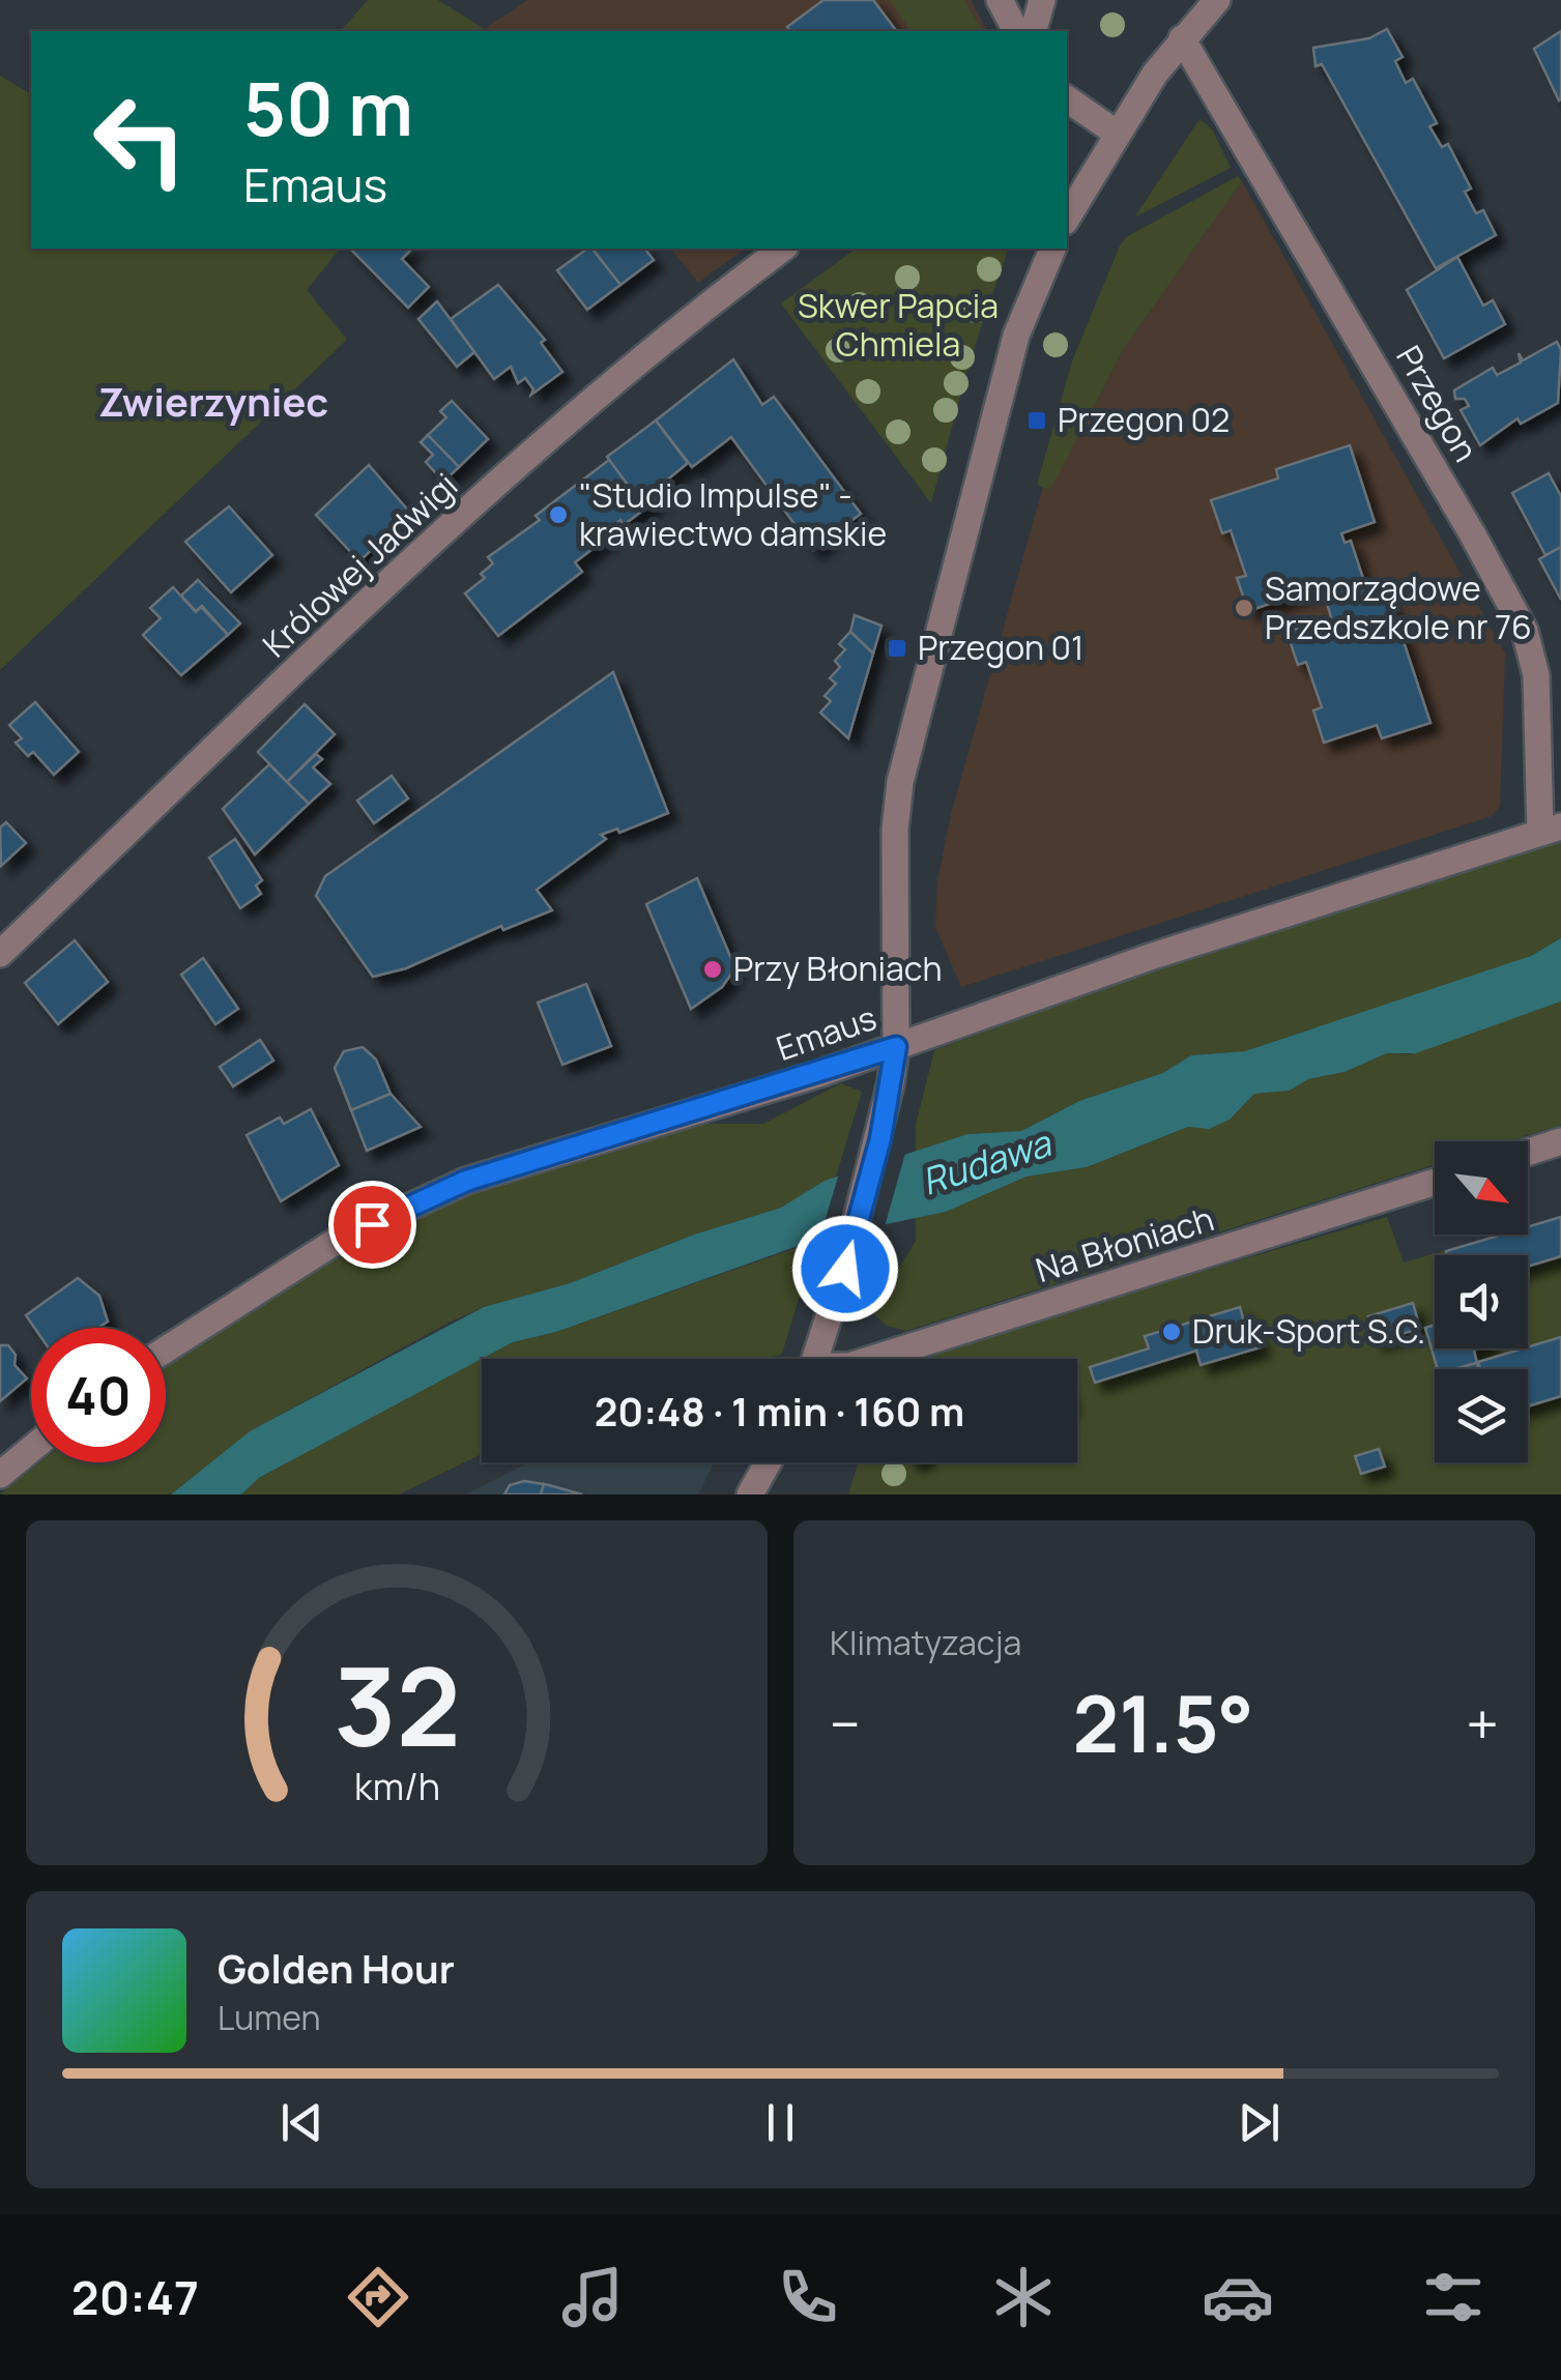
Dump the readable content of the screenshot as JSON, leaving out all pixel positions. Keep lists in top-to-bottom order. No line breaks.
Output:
{"streets":{"street":["Przegon","Królowej Jadwigi","Emaus","Na Błoniach"]},"crossings":[["Przegon","Emaus"]],"districts":["Zwierzyniec"],"water":["Rudawa"],"parks":["Skwer Papcia Chmiela"],"places":{"transit":["Przegon 02","Przegon 01"],"other":["\"Studio Impulse\" - krawiectwo damskie","Samorządowe Przedszkole nr 76","Przy Błoniach","Druk-Sport S.C."]},"north":"bottom right","page":{"turn":["50 m","Emaus"],"limit":"40","trip":"20:48 · 1 min · 160 m","tile":"Klimatyzacja","heat":["−","21.5°","+"],"song":["Golden Hour","Lumen"],"tabs":"20:47","gauge":["32","km/h"]}}
